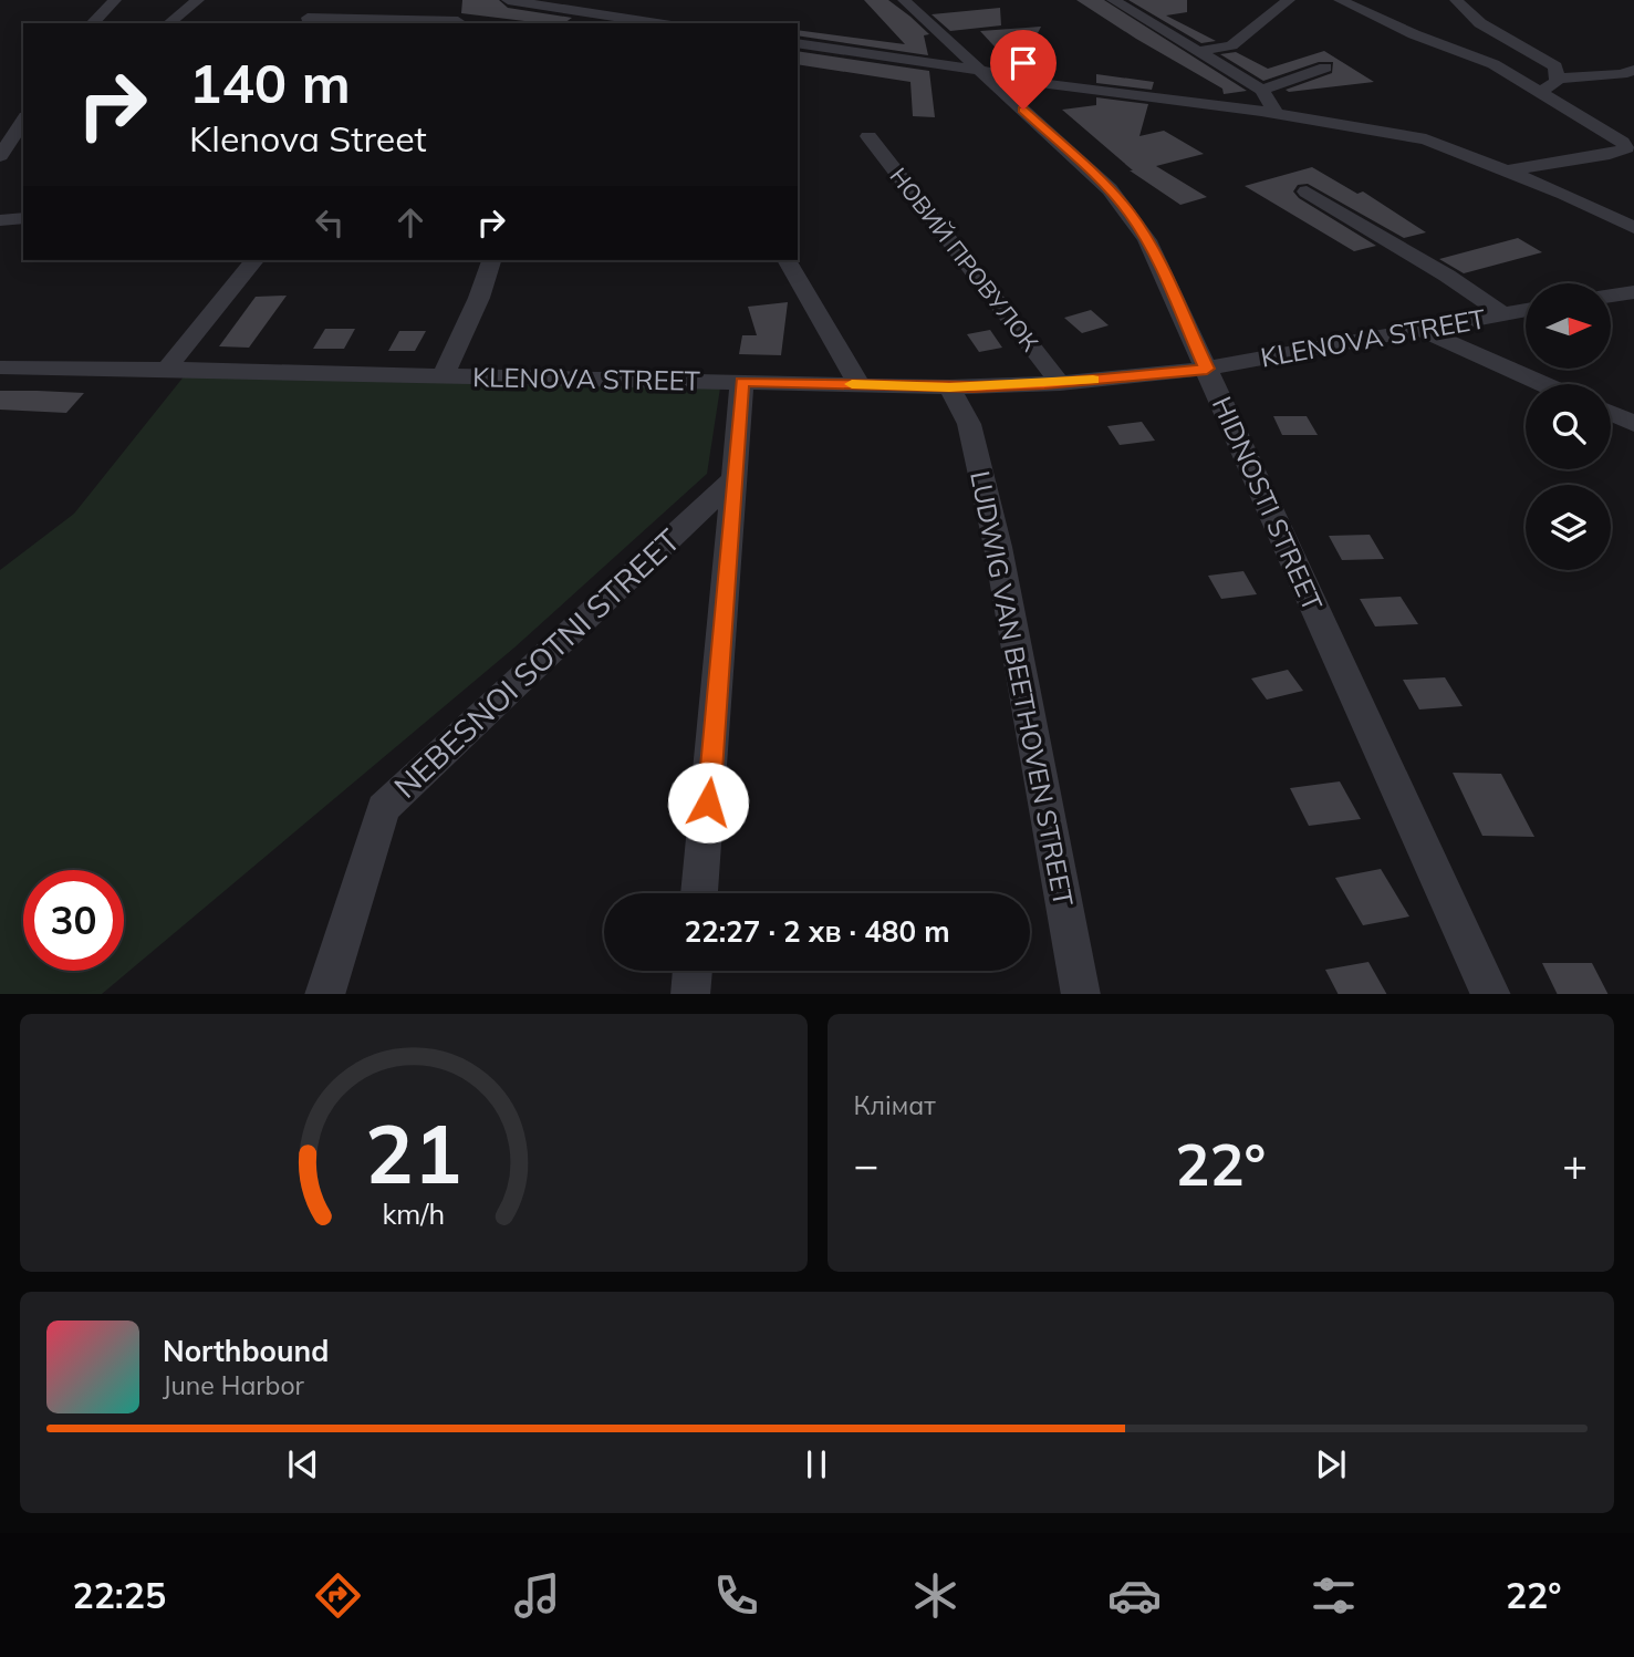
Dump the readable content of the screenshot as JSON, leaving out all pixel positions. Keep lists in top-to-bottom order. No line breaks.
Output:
{"streets":{"street":["НОВИЙ ПРОВУЛОК","KLENOVA STREET","HIDNOSTI STREET","NEBESNOI SOTNI STREET","LUDWIG VAN BEETHOVEN STREET"]},"crossings":[["НОВИЙ ПРОВУЛОК","KLENOVA STREET"],["KLENOVA STREET","HIDNOSTI STREET"],["KLENOVA STREET","LUDWIG VAN BEETHOVEN STREET"]],"north":"right","page":{"turn":["140 m","Klenova Street"],"limit":"30","trip":"22:27 · 2 хв · 480 m","tile":"Клімат","heat":["−","22°","+"],"song":["Northbound","June Harbor"],"tabs":["22:25","22°"],"gauge":["21","km/h"]}}
